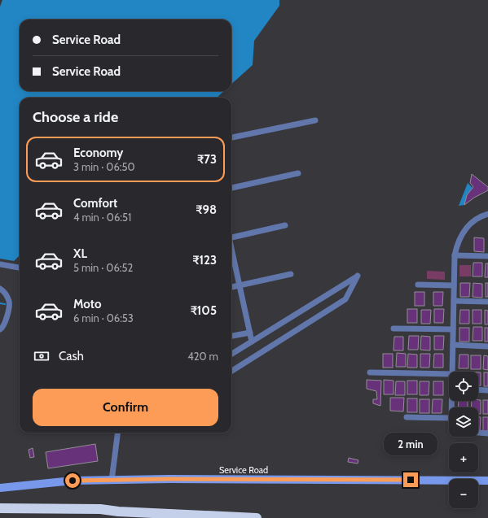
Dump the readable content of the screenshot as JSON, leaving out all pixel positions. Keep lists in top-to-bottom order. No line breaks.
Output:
{"streets":{"main road":["Service Road"]},"page":{"banner":["Service Road","Service Road"],"heading":"Choose a ride","list":[{"name":"Economy","note":"3 min · 06:50","value":"₹73"},{"name":"Comfort","note":"4 min · 06:51","value":"₹98"},{"name":"XL","note":"5 min · 06:52","value":"₹123"},{"name":"Moto","note":"6 min · 06:53","value":"₹105"}],"pay":["Cash","420 m"],"map_buttons":["+","−"],"buttons":"Confirm","bubble":"2 min"}}
